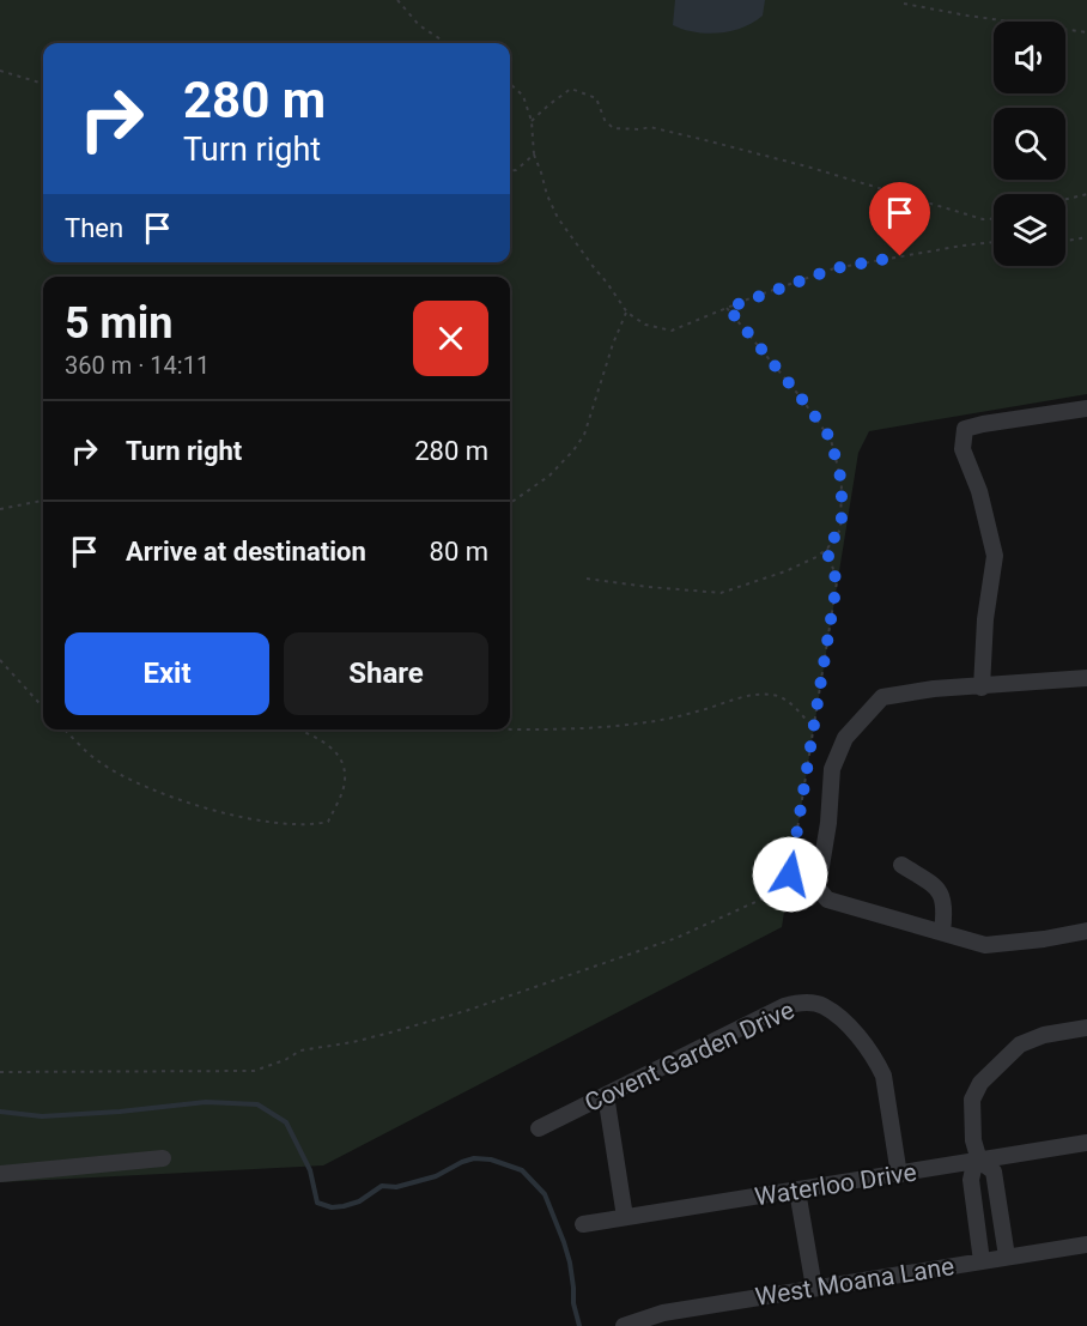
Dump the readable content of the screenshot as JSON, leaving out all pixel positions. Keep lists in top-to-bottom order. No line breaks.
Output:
{"streets":{"street":["Covent Garden Drive","Waterloo Drive","West Moana Lane"]},"crossings":[["Covent Garden Drive","Waterloo Drive"]],"page":{"turn":["280 m","Turn right"],"then":"Then","heading":["5 min","360 m · 14:11"],"list":[{"name":"Turn right","value":"280 m"},{"name":"Arrive at destination","value":"80 m"}],"buttons":["Exit","Share"]}}
